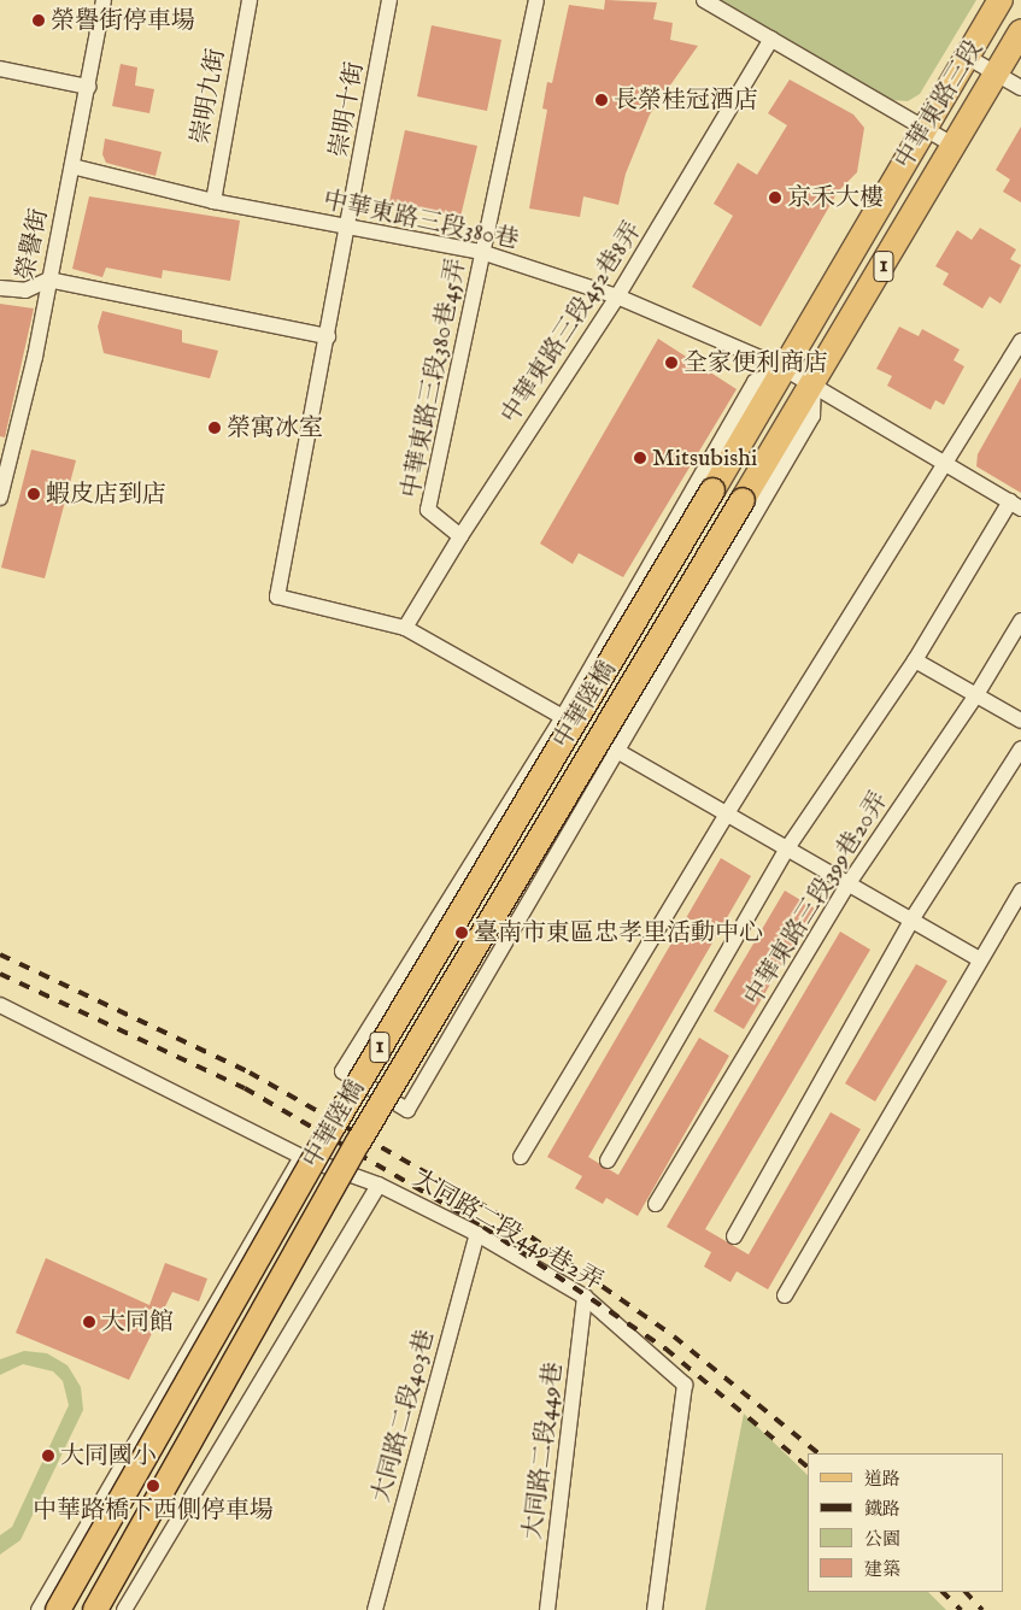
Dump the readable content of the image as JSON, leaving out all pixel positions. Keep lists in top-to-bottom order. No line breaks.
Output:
{"streets":{"main road":["中華東路三段","1","中華陸橋"],"street":["崇明九街","崇明十街","中華東路三段380巷","榮譽街","中華東路三段452巷8弄","中華東路三段380巷45弄","中華東路三段399巷20弄","大同路二段449巷2弄","大同路二段403巷","大同路二段449巷"]},"crossings":[["崇明九街","中華東路三段380巷"],["中華東路三段","中華東路三段380巷"],["中華東路三段","中華陸橋"],["崇明十街","中華東路三段380巷"],["崇明十街","中華東路三段452巷8弄"],["中華東路三段380巷","榮譽街"],["中華東路三段380巷","中華東路三段452巷8弄"],["中華東路三段380巷","中華東路三段380巷45弄"],["中華東路三段452巷8弄","中華東路三段380巷45弄"],["大同路二段449巷2弄","大同路二段403巷"],["大同路二段449巷2弄","大同路二段449巷"]],"places":["榮譽街停車場","長榮桂冠酒店","京禾大樓","全家便利商店","榮寓冰室","Mitsubishi","蝦皮店到店","臺南市東區忠孝里活動中心","大同館","大同國小","中華路橋下西側停車場"],"legend":["道路","鐵路","公園","建築"]}
